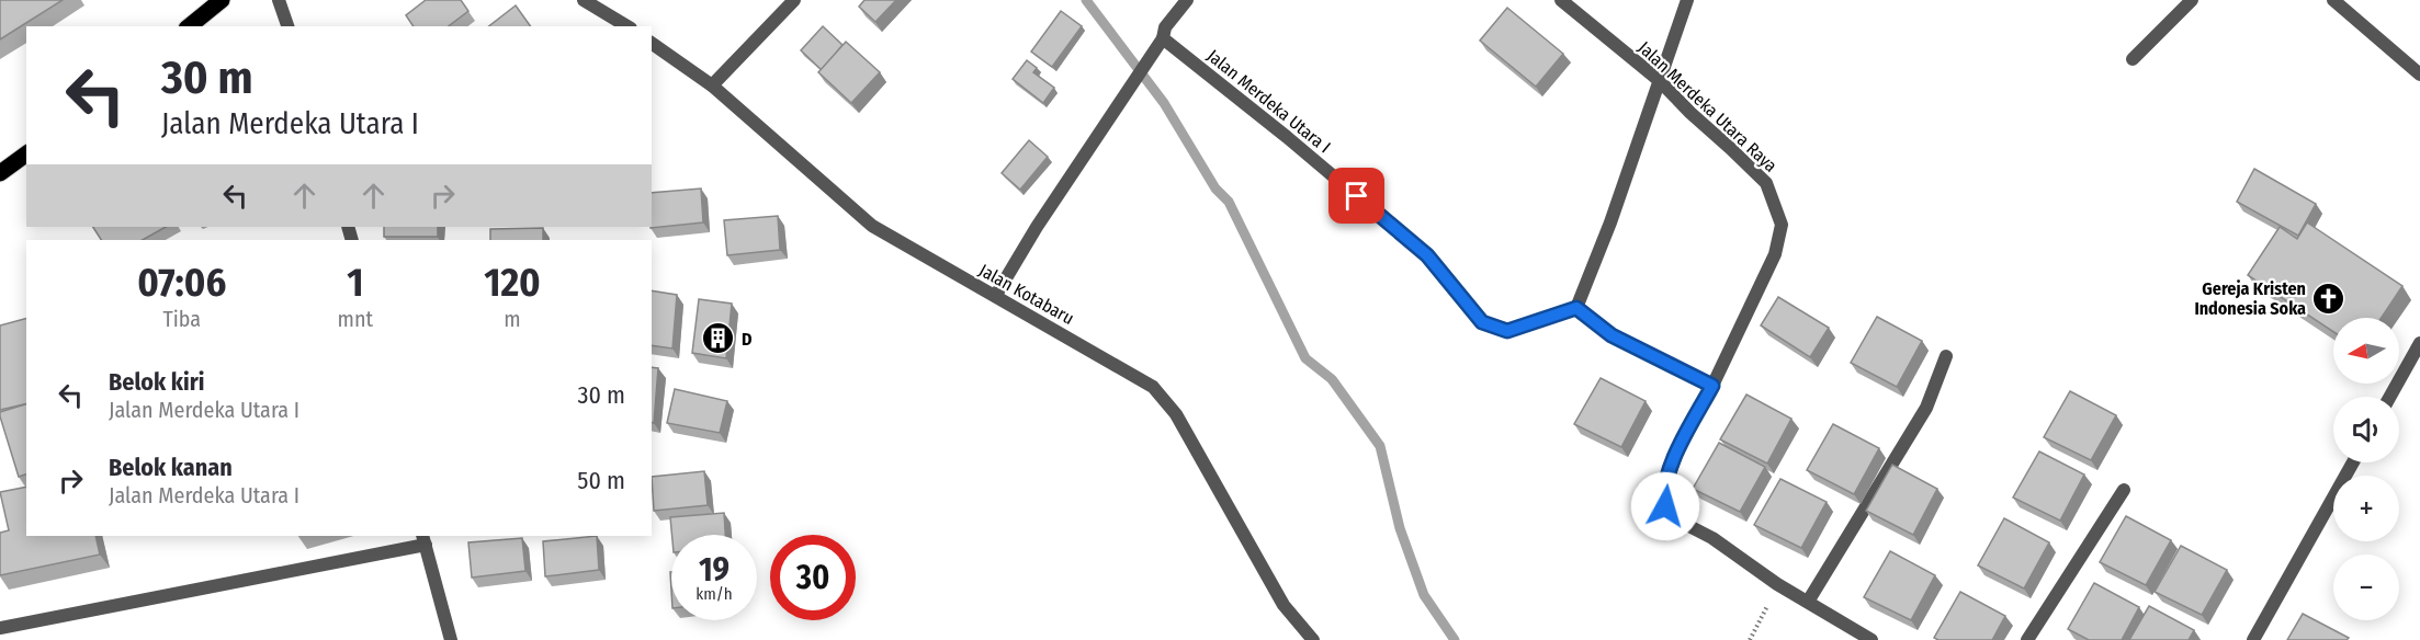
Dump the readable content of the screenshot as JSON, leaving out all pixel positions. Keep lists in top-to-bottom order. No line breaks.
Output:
{"streets":{"street":["Jalan Merdeka Utara I","Jalan Merdeka Utara Raya","Jalan Kotabaru"]},"places":{"church":["Gereja Kristen Indonesia Soka"],"building":["D"]},"north":"left","page":{"turn":["30 m","Jalan Merdeka Utara I"],"eta":["07:06","Tiba","1","mnt","120","m"],"map_buttons":["+","−"],"list":[{"name":"Belok kiri","note":"Jalan Merdeka Utara I","value":"30 m"},{"name":"Belok kanan","note":"Jalan Merdeka Utara I","value":"50 m"}],"speed":"19 km/h","limit":"30"}}
